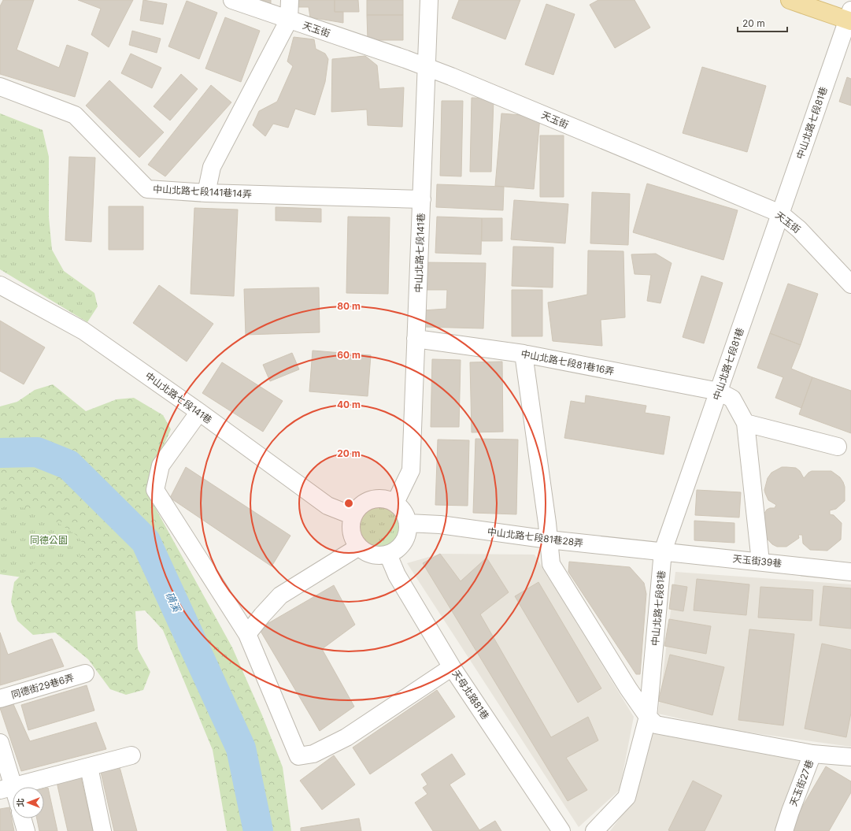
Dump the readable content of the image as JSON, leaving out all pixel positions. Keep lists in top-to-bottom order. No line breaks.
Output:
{"streets":{"street":["天玉街","中山北路七段81巷","中山北路七段141巷14弄","中山北路七段141巷","中山北路七段81巷16弄","中山北路七段81巷28弄","天玉街39巷","同德街29巷6弄","天母北路81巷","天玉街27巷"]},"crossings":[["天玉街","中山北路七段81巷"],["天玉街","中山北路七段141巷"],["中山北路七段81巷","中山北路七段81巷16弄"],["中山北路七段81巷","中山北路七段81巷28弄"],["中山北路七段81巷","天玉街39巷"],["中山北路七段141巷14弄","中山北路七段141巷"],["中山北路七段141巷","中山北路七段81巷16弄"],["中山北路七段141巷","中山北路七段81巷28弄"],["中山北路七段141巷","天母北路81巷"],["中山北路七段81巷28弄","天玉街39巷"],["中山北路七段81巷28弄","天母北路81巷"]],"water":["磺溪"],"parks":["同德公園"],"scale_bar":"20 m","north":"left","rings":["80 m","60 m","40 m","20 m"]}
